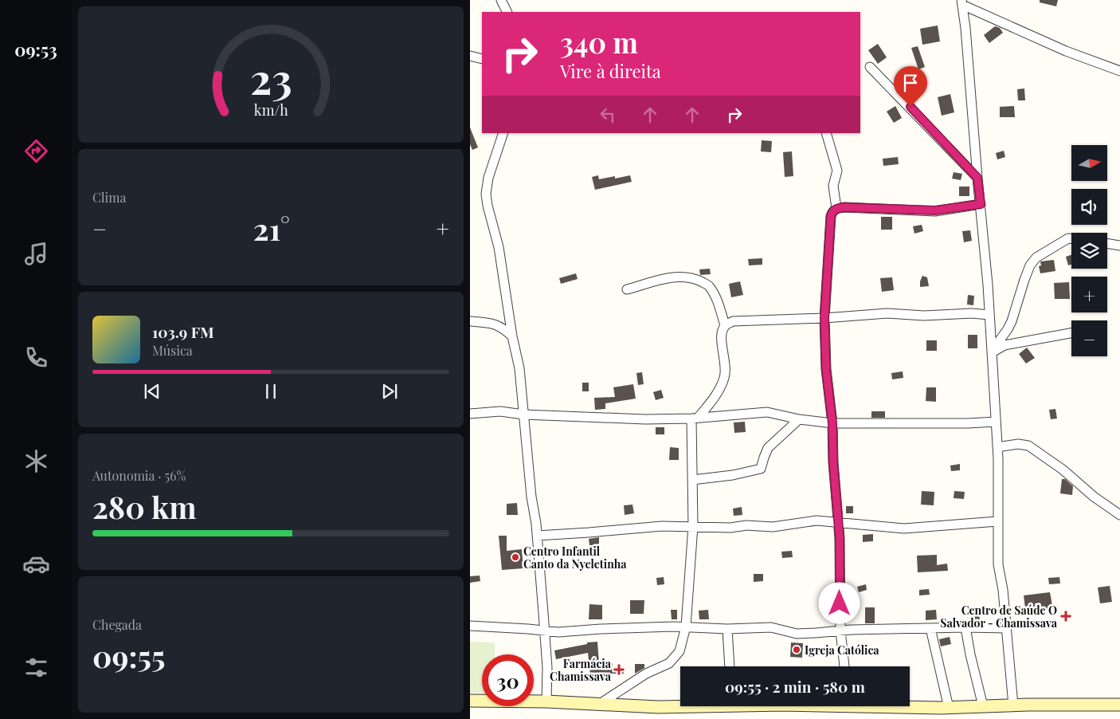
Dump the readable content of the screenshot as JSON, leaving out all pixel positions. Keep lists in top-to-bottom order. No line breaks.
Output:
{"places":{"other":["Centro Infantil Canto da Nyeletinha","Igreja Católica"],"health":["Centro de Saúde O Salvador - Chamissava","Farmácia Chamissava"]},"north":"right","page":{"tabs":"09:53","turn":["340 m","Vire à direita"],"map_buttons":["+","−"],"tile":["Clima",["Autonomia · 56%","280 km"],["Chegada","09:55"]],"heat":["−","21°","+"],"song":["103.9 FM","Música"],"limit":"30","trip":"09:55 · 2 min · 580 m","gauge":["23","km/h"]}}
